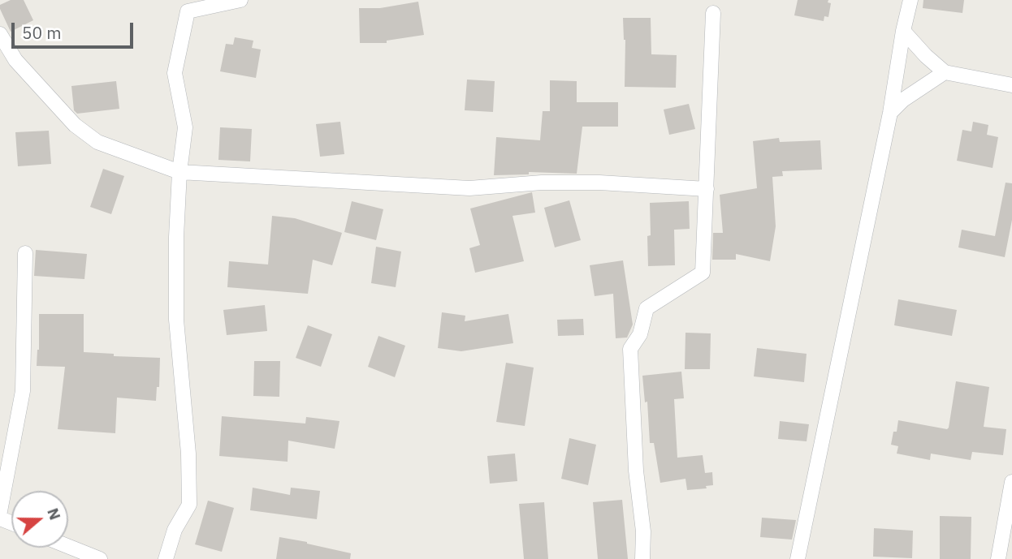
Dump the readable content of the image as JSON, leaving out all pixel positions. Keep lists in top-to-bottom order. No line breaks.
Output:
{"scale_bar":"50 m","north":"right"}
